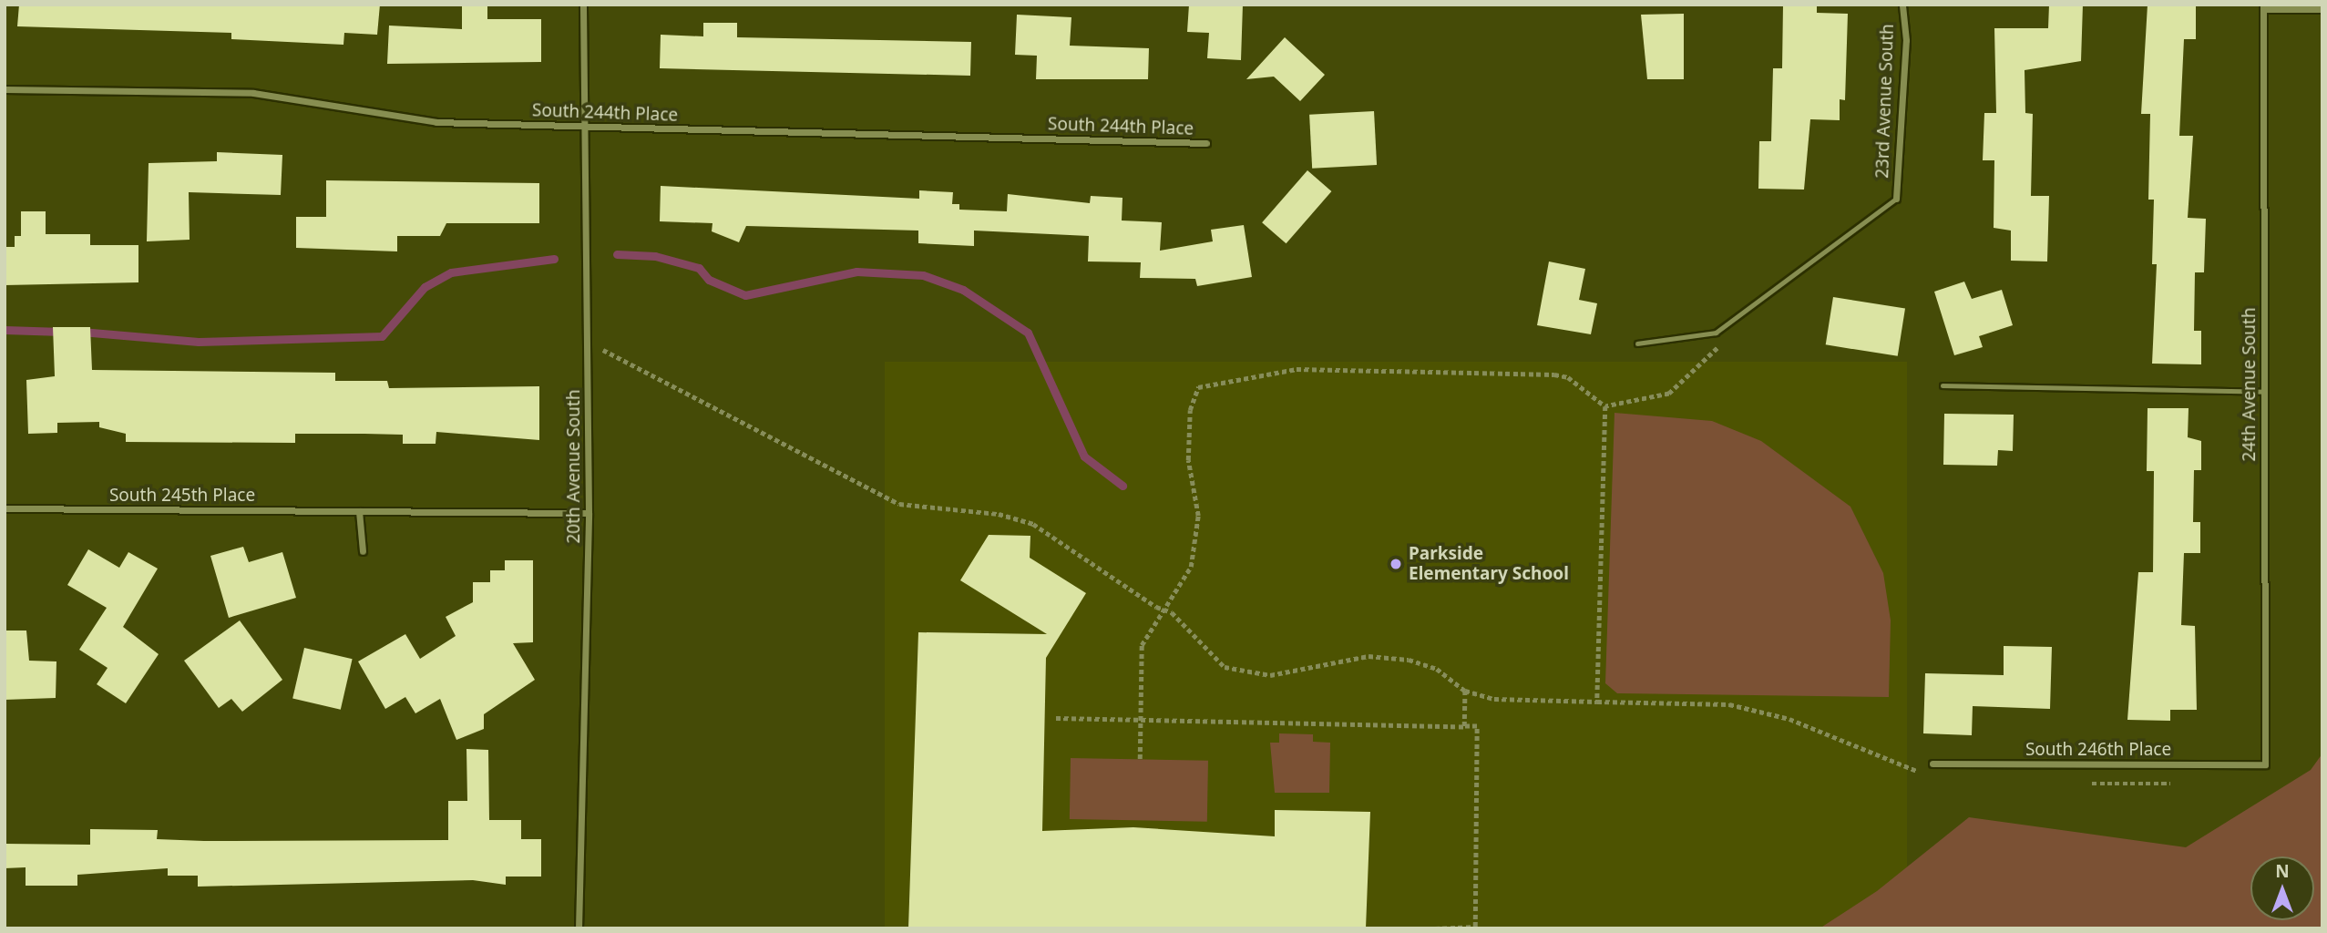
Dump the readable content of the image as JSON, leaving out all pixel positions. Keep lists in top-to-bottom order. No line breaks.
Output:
{"streets":{"street":["23rd Avenue South","South 244th Place","24th Avenue South","20th Avenue South","South 245th Place","South 246th Place"]},"crossings":[["South 244th Place","20th Avenue South"],["24th Avenue South","South 246th Place"],["20th Avenue South","South 245th Place"]],"places":["Parkside Elementary School"],"north":"top"}
